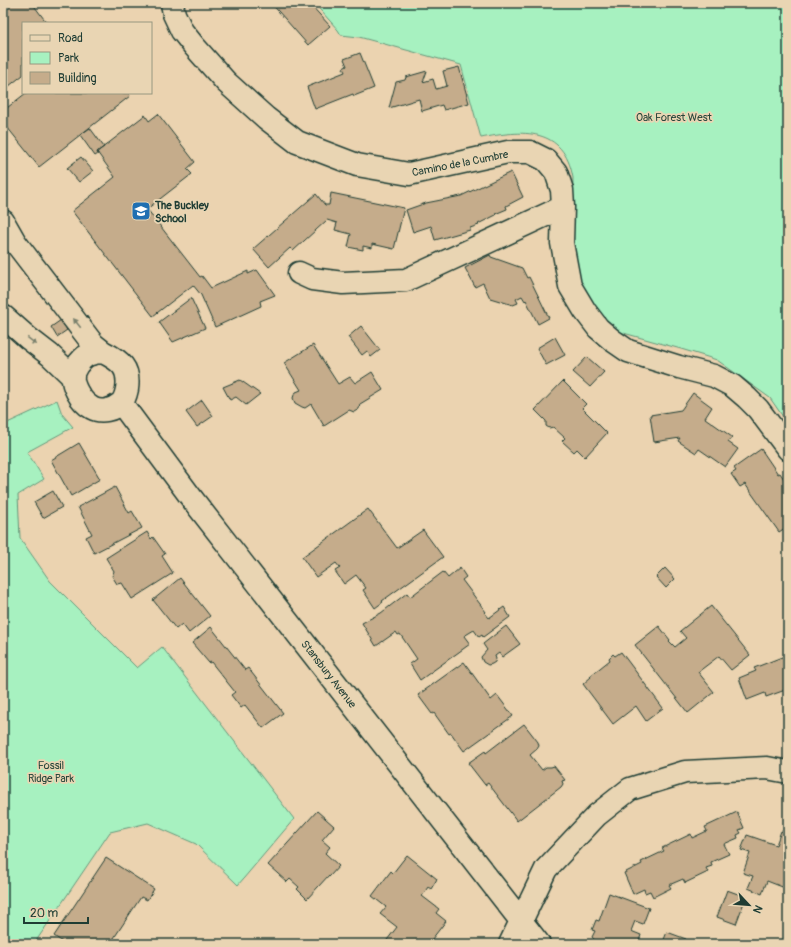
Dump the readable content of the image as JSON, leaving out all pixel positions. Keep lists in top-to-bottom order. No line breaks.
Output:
{"streets":{"street":["Camino de la Cumbre","Stansbury Avenue"]},"parks":["Oak Forest West","Fossil Ridge Park"],"places":{"school or university":["The Buckley School"]},"legend":["Road","Park","Building"],"scale_bar":"20 m","north":"bottom right"}
